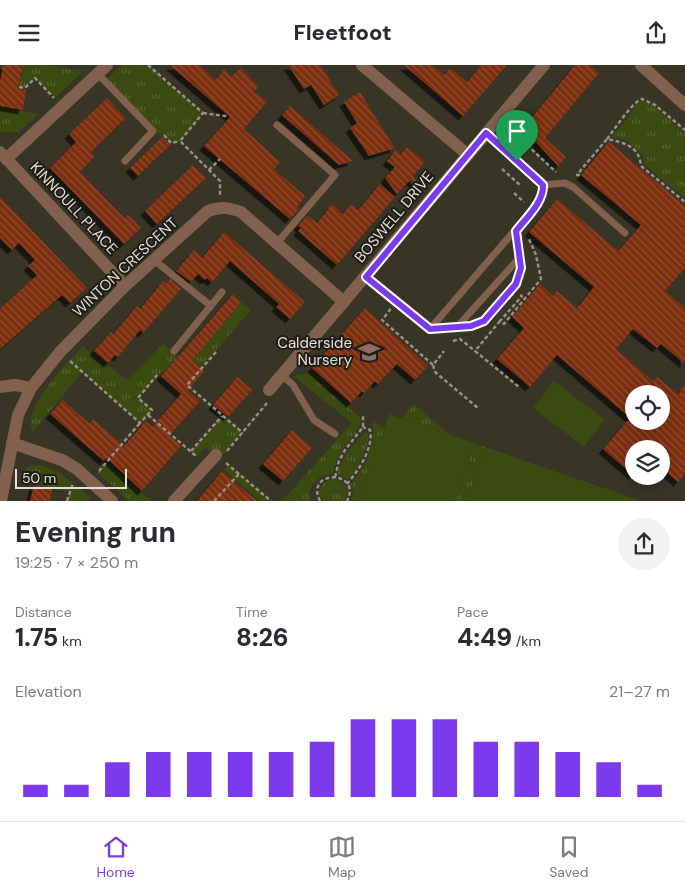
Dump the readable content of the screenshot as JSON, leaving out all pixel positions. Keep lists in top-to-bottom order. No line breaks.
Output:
{"streets":{"street":["KINNOULL PLACE","BOSWELL DRIVE","WINTON CRESCENT"]},"crossings":[["KINNOULL PLACE","WINTON CRESCENT"]],"places":{"school or university":["Calderside Nursery"]},"scale_bar":"50 m","page":{"header":"Fleetfoot","scale":"50 m","heading":["Evening run","19:25 · 7 × 250 m"],"stats":[["Distance","1.75 km"],["Time","8:26"],["Pace","4:49 /km"]],"chart":["Elevation","21–27 m"],"tabs":["Home","Map","Saved"]}}
